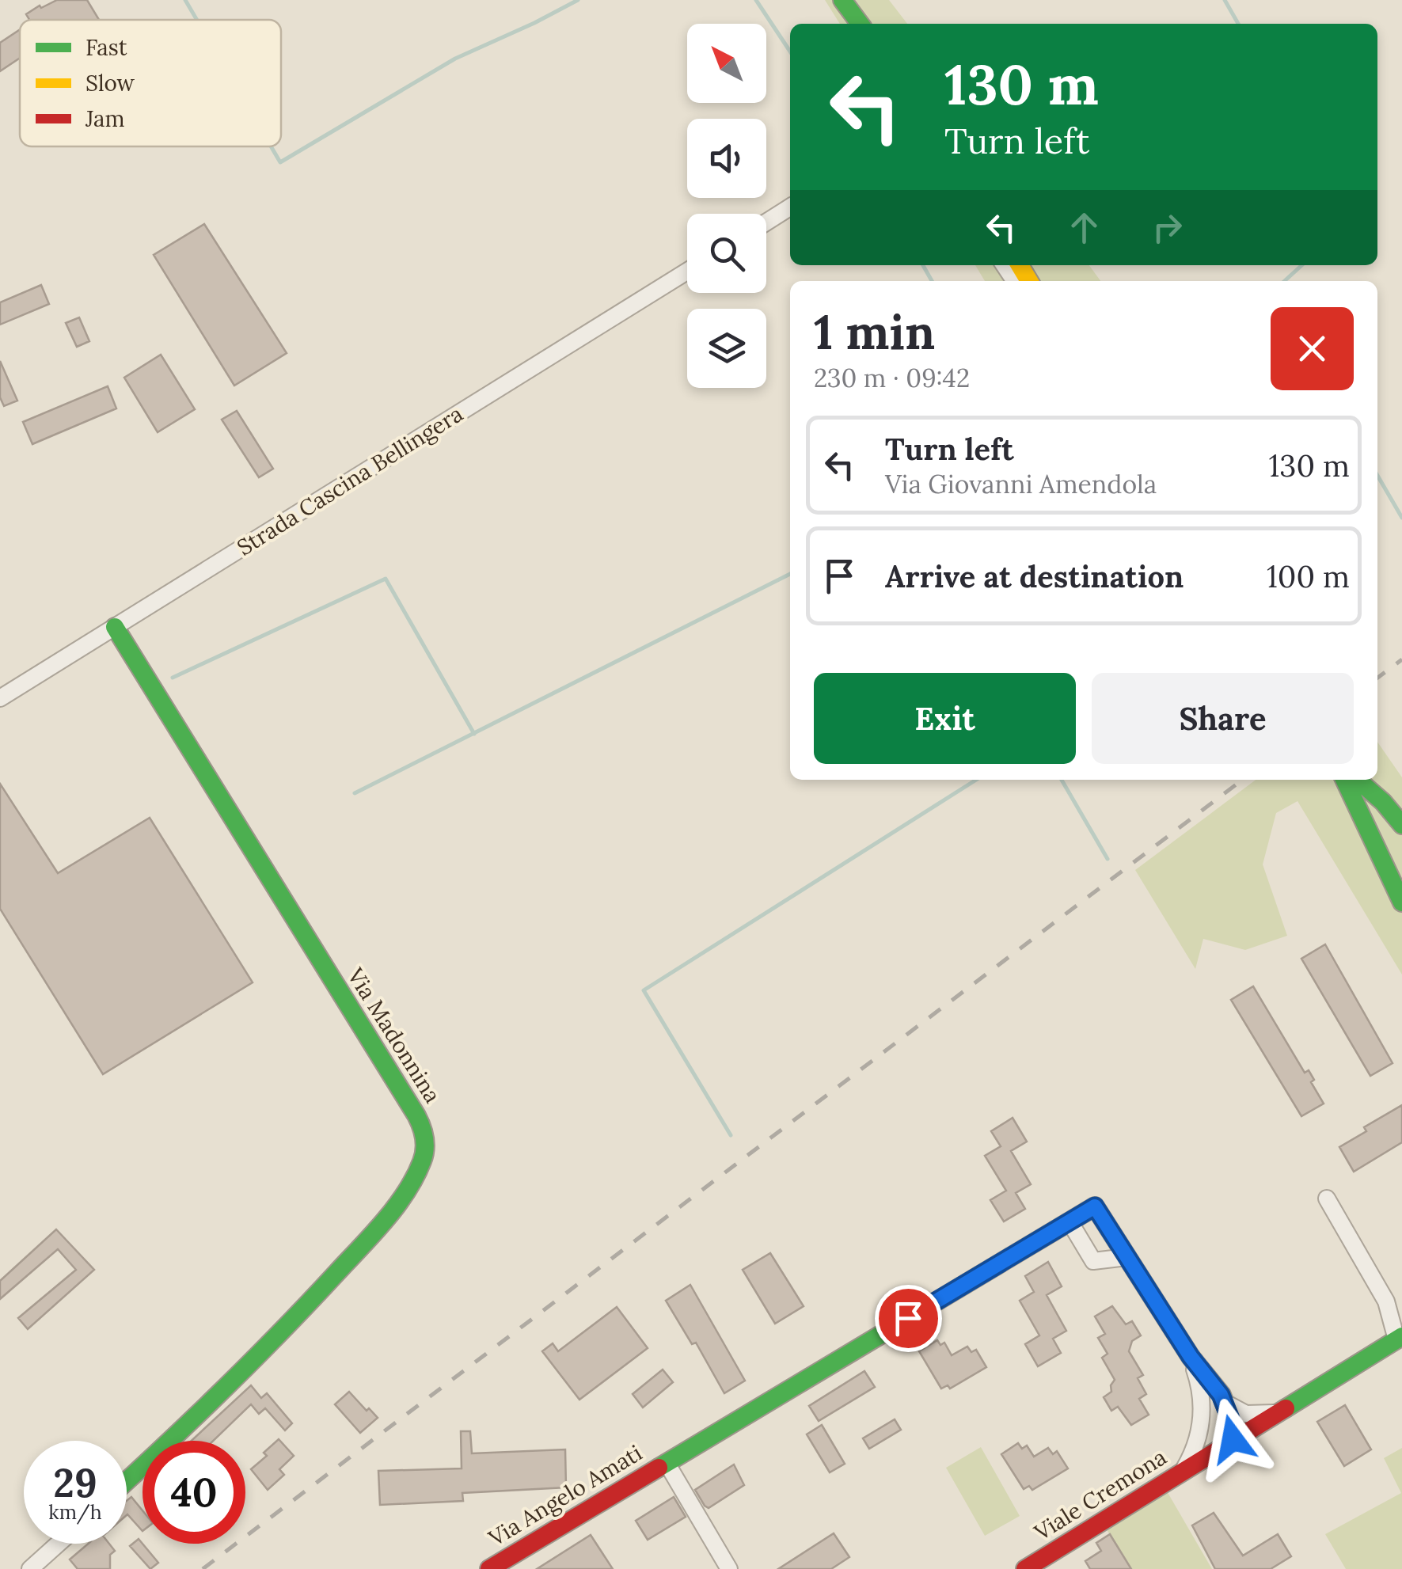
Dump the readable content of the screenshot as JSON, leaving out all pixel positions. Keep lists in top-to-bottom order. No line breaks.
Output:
{"streets":{"street":["Strada Cascina Bellingera","Via Madonnina","Viale Cremona","Via Angelo Amati"]},"crossings":[["Strada Cascina Bellingera","Via Madonnina"]],"legend":["Fast","Slow","Jam"],"north":"top left","page":{"turn":["130 m","Turn left"],"heading":["1 min","230 m · 09:42"],"list":[{"name":"Turn left","note":"Via Giovanni Amendola","value":"130 m"},{"name":"Arrive at destination","value":"100 m"}],"buttons":["Exit","Share"],"speed":"29 km/h","limit":"40"}}
